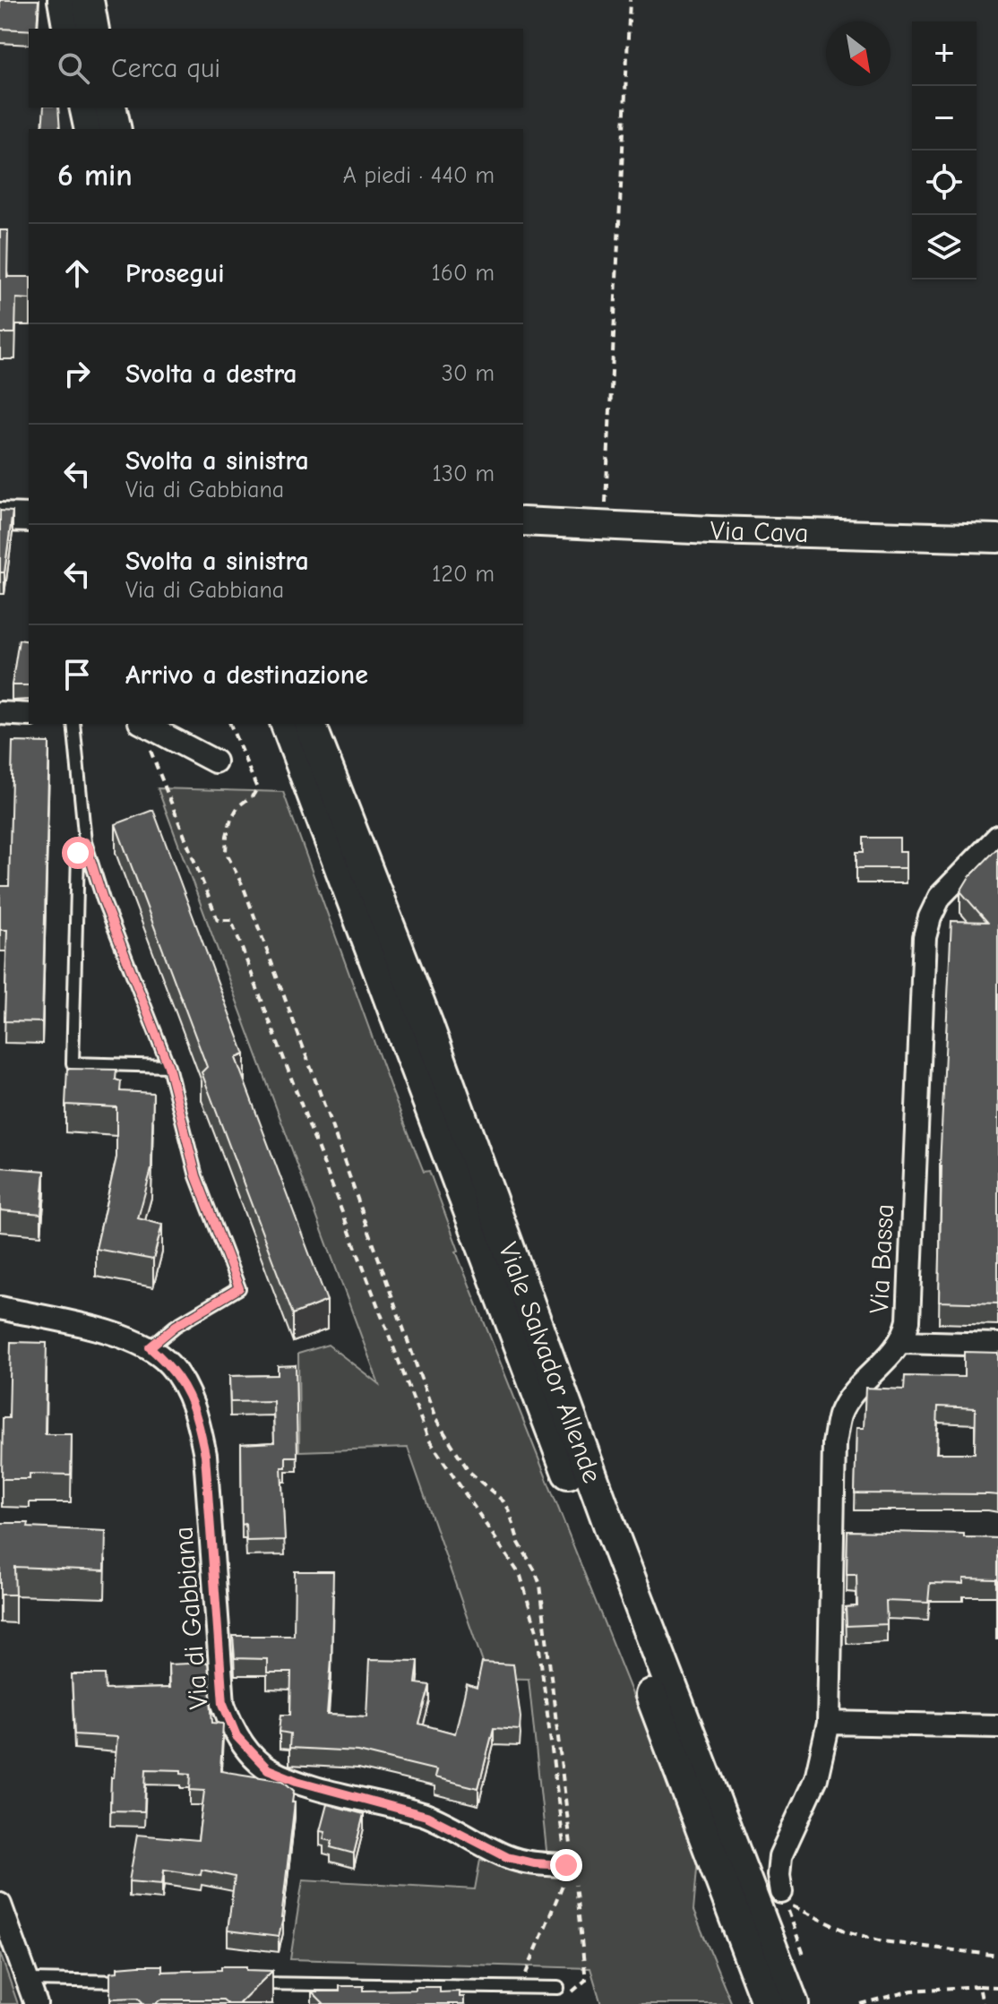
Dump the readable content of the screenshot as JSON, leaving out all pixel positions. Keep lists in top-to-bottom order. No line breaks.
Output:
{"streets":{"main road":["Viale Salvador Allende"],"street":["Via Cava","Via Bassa","Via di Gabbiana"]},"north":"bottom right","page":{"map_buttons":["+","−"],"search":"Cerca qui","heading":["6 min","A piedi · 440 m"],"list":[["Prosegui","160 m"],["Svolta a destra","30 m"],["Svolta a sinistra","Via di Gabbiana","130 m"],["Svolta a sinistra","Via di Gabbiana","120 m"],"Arrivo a destinazione"]}}
